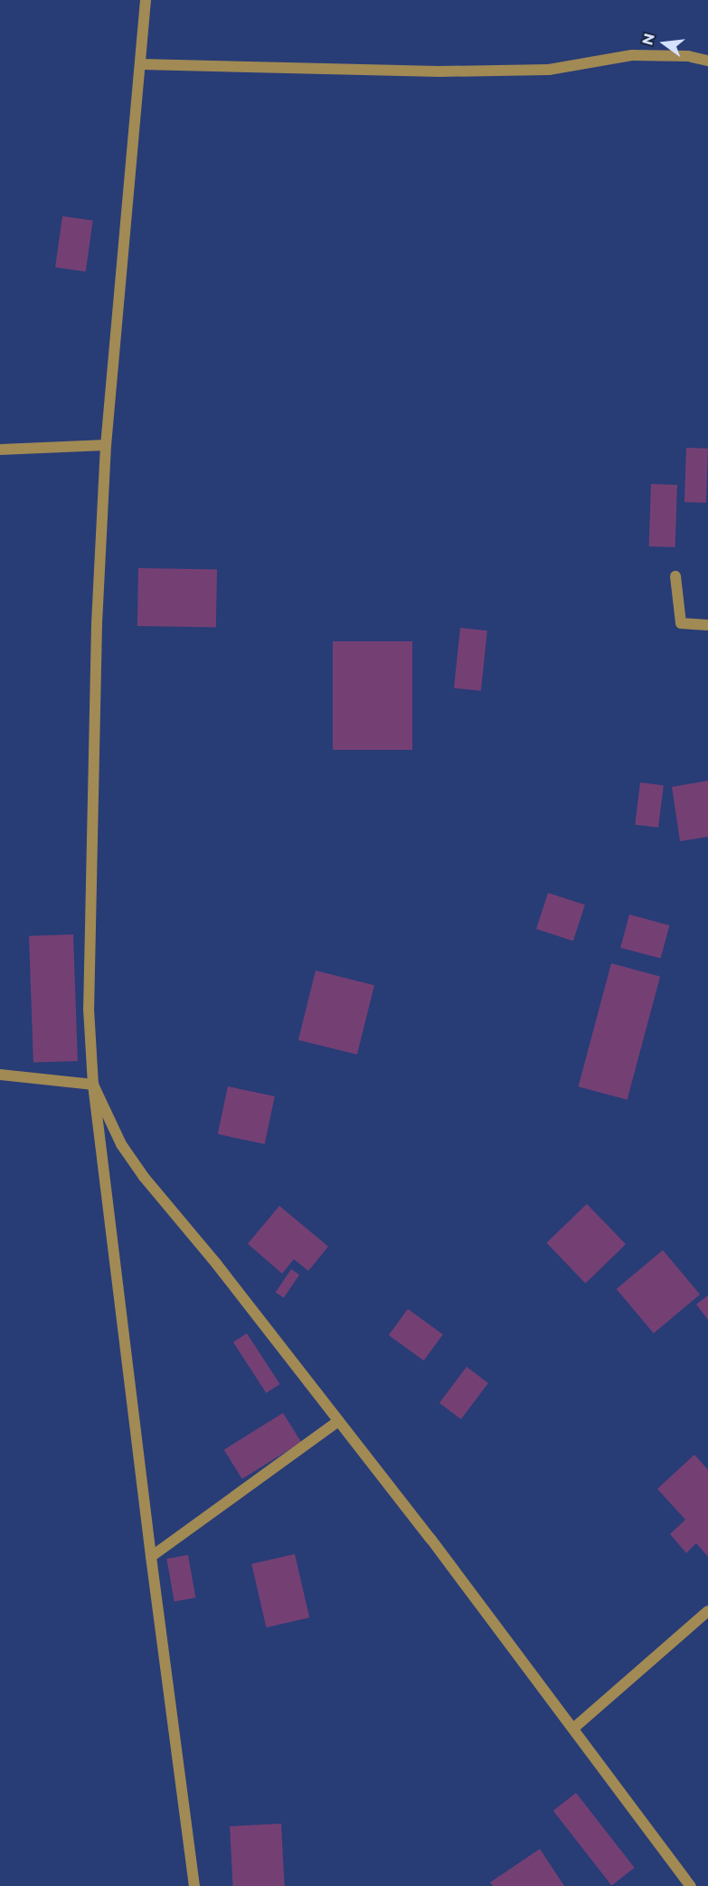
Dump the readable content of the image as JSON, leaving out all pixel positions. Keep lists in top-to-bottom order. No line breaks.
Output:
{"north":"left"}
